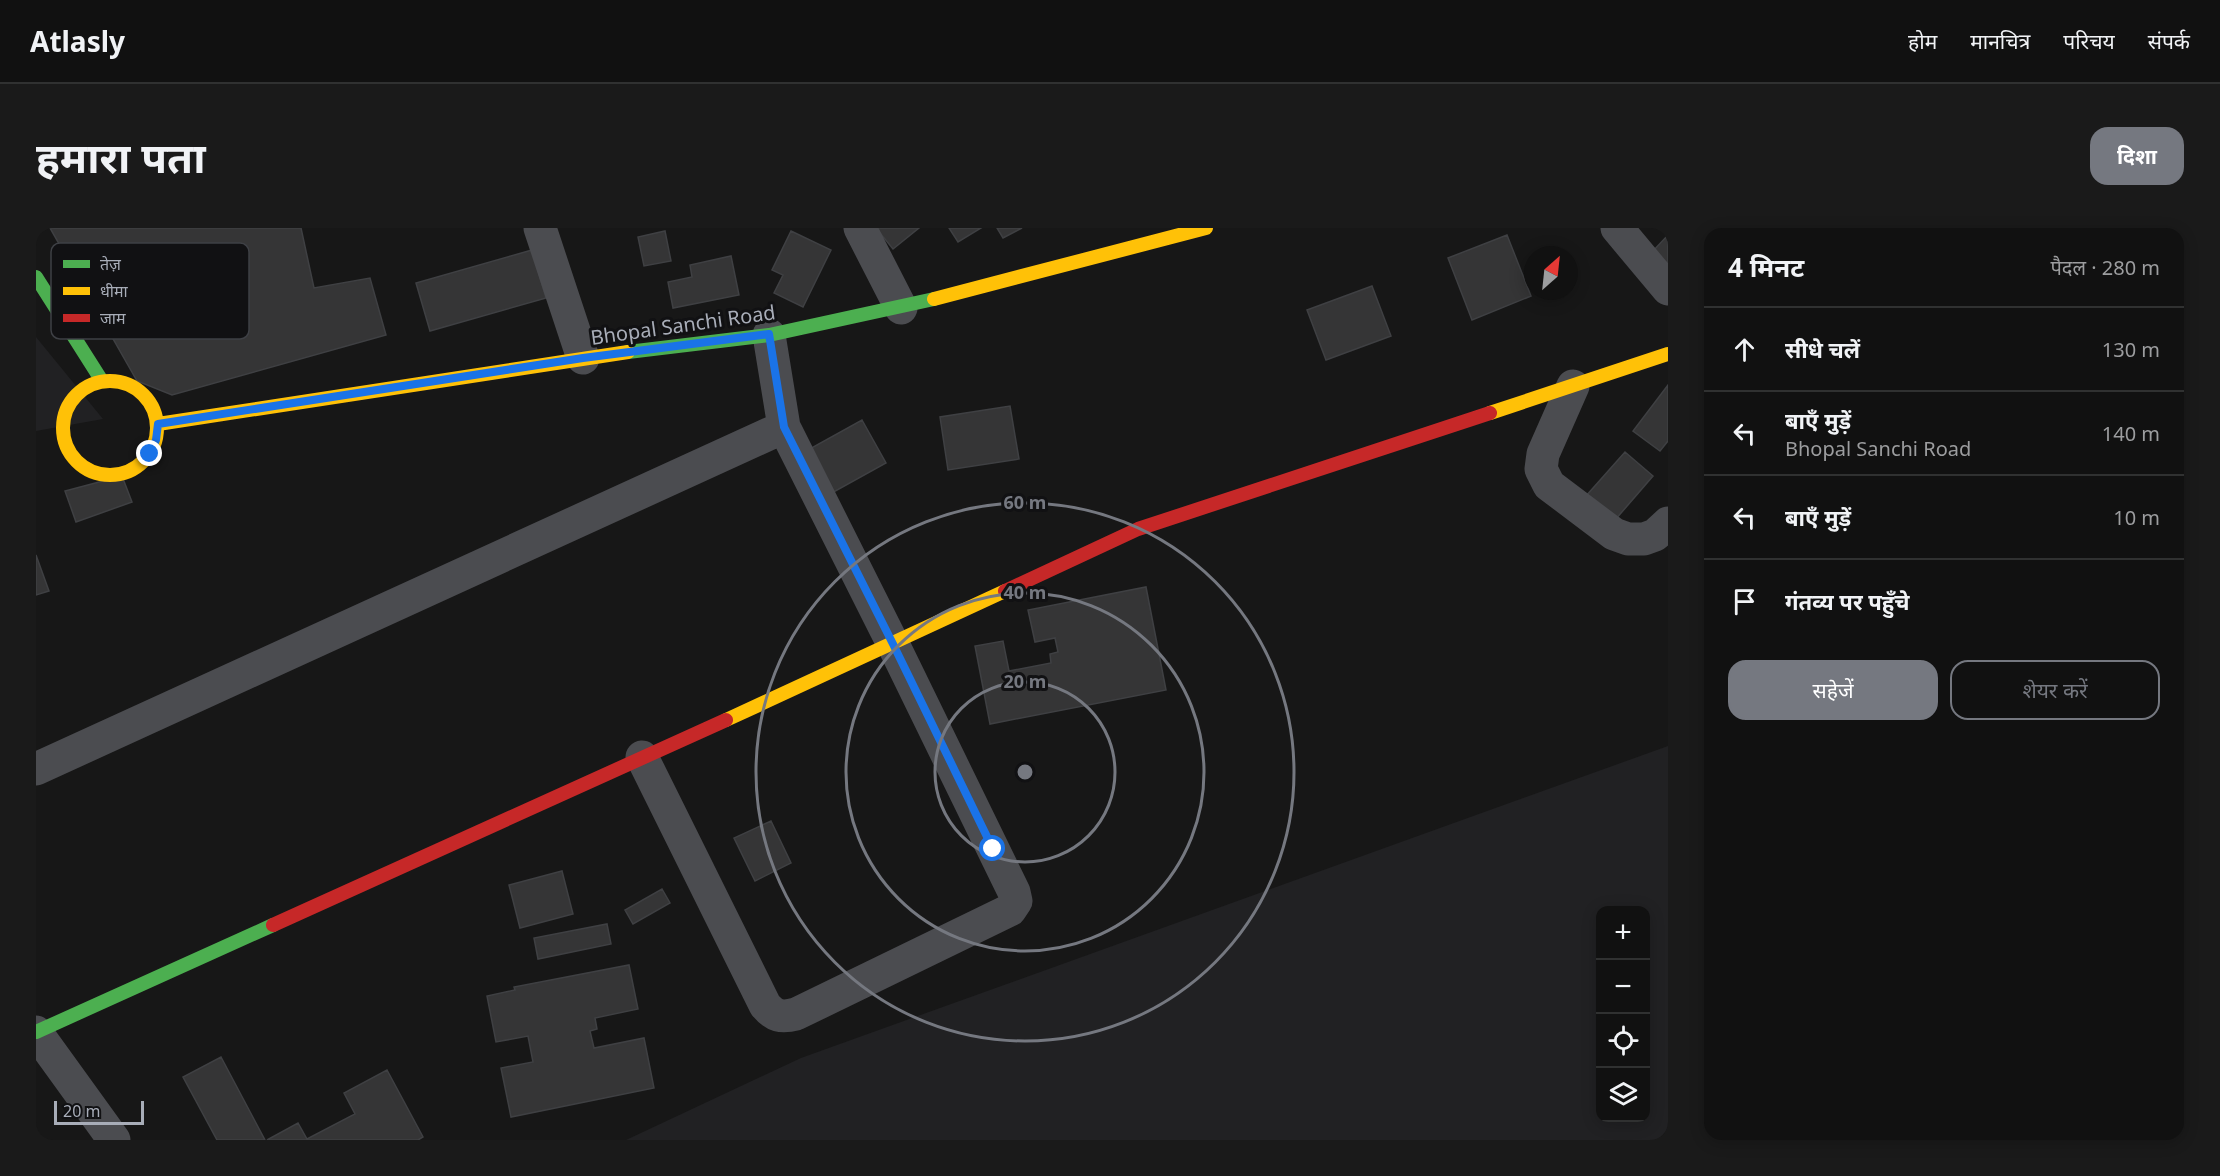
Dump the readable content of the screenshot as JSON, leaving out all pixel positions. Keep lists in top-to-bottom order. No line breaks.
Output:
{"streets":{"street":["Bhopal Sanchi Road"]},"legend":["तेज़","धीमा","जाम"],"scale_bar":"20 m","north":"top right","page":{"header":"Atlasly","nav":["होम","मानचित्र","परिचय","संपर्क"],"buttons":["दिशा",["सहेजें","शेयर करें"]],"title":"हमारा पता","heading":["4 मिनट","पैदल · 280 m"],"list":[["सीधे चलें","130 m"],["बाएँ मुड़ें","Bhopal Sanchi Road","140 m"],["बाएँ मुड़ें","10 m"],"गंतव्य पर पहुँचे"],"map_buttons":["+","−"],"scale":"20 m"},"rings":["60 m","40 m","20 m"]}
